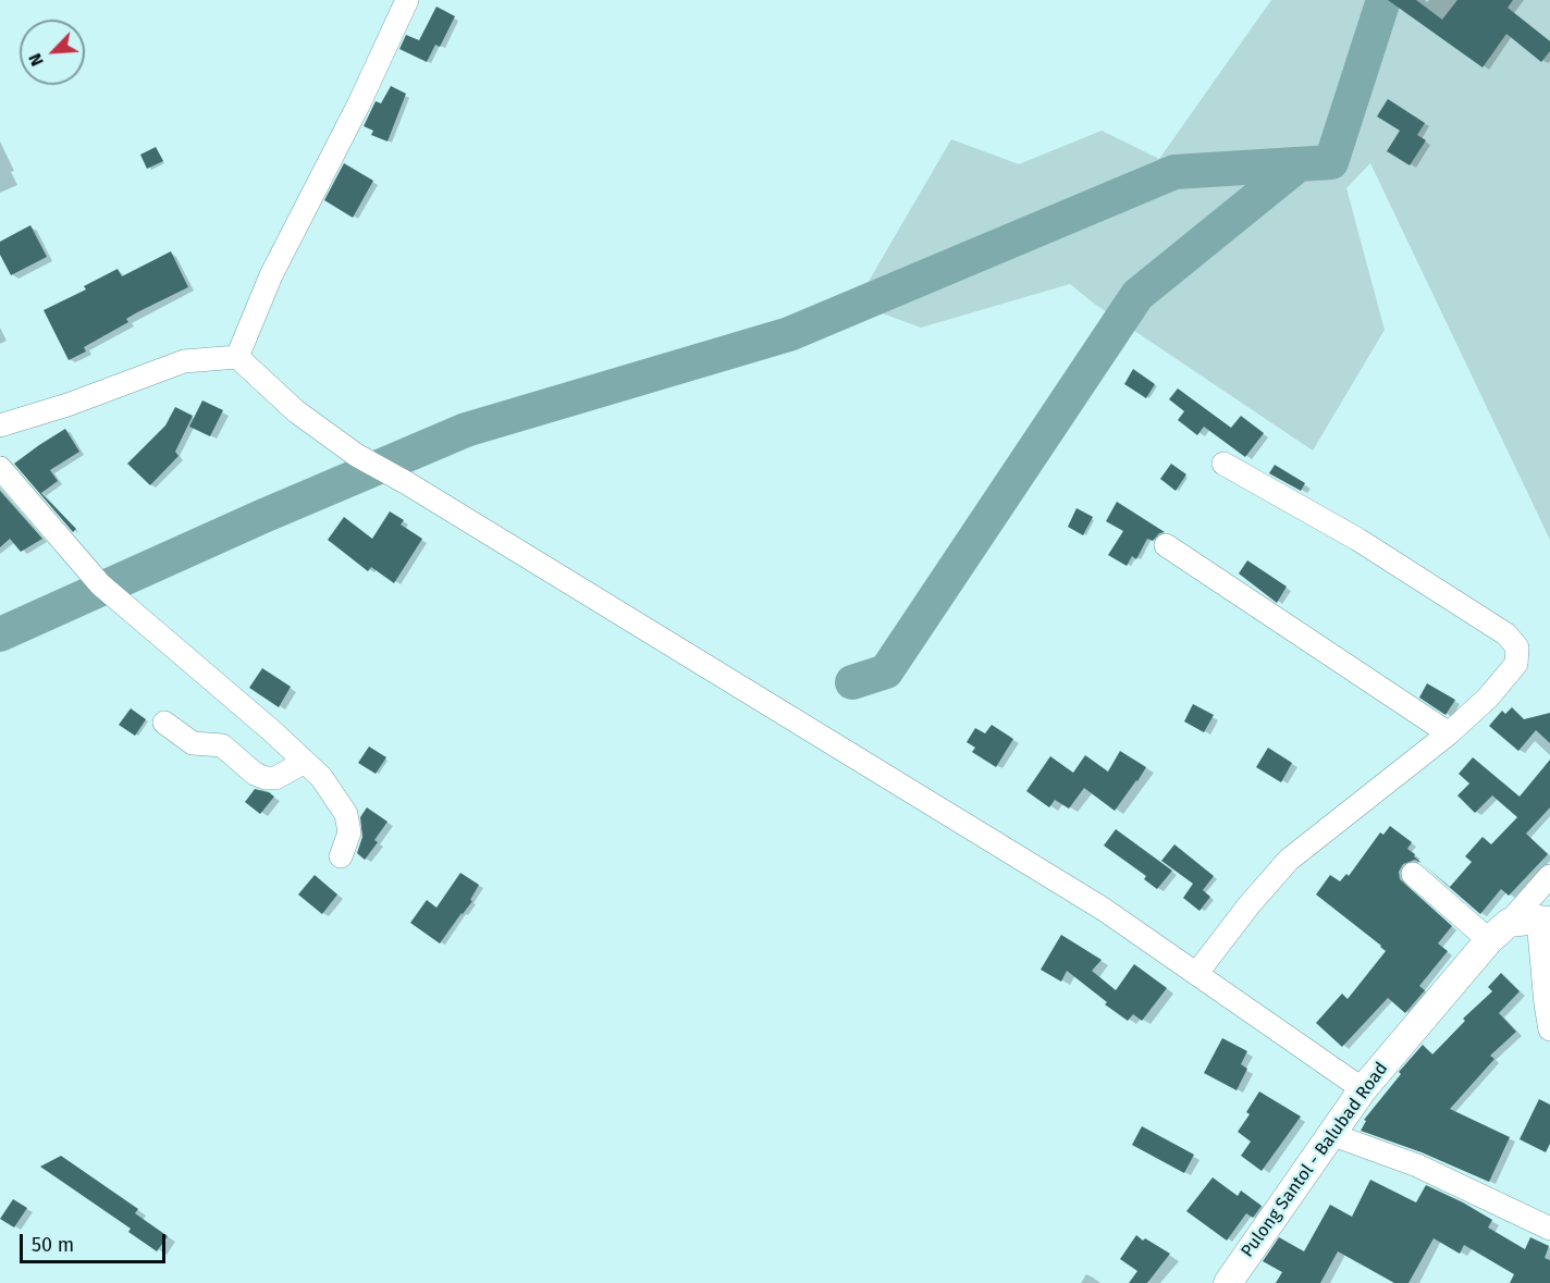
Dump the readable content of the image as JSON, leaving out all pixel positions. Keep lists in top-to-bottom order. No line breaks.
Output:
{"streets":{"street":["Pulong Santol - Balubad Road"]},"scale_bar":"50 m","north":"bottom left"}
